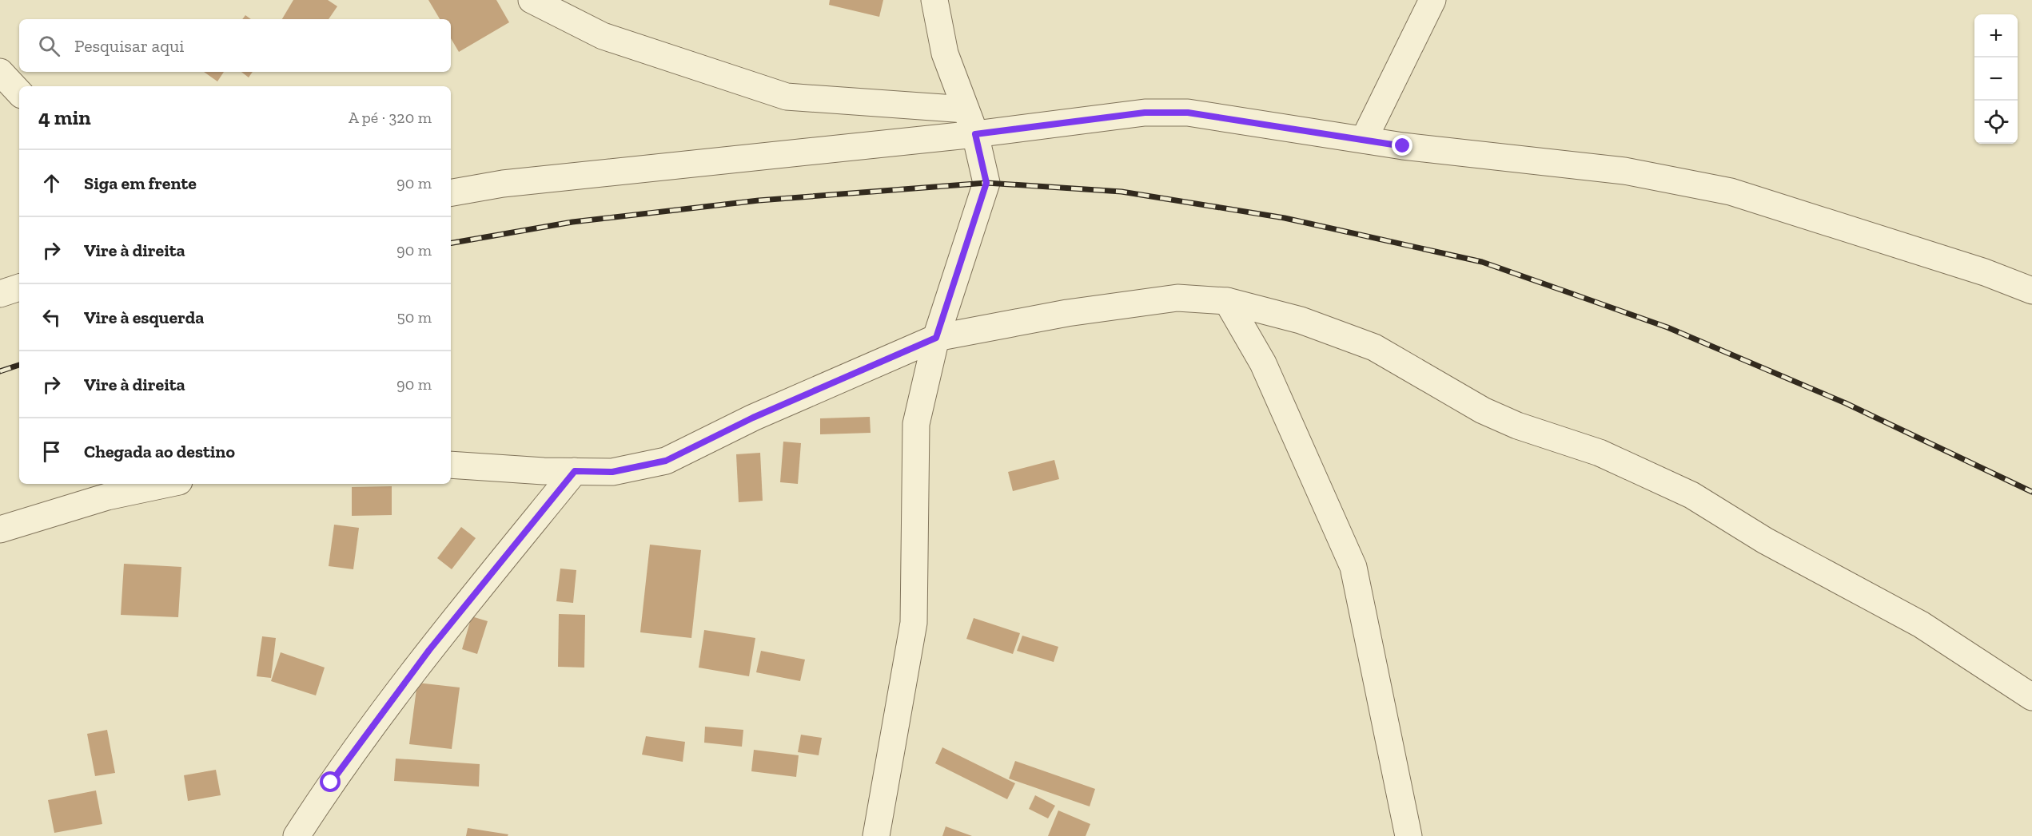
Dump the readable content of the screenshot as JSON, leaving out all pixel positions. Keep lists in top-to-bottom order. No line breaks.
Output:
{"page":{"map_buttons":["+","−"],"search":"Pesquisar aqui","heading":["4 min","A pé · 320 m"],"list":[["Siga em frente","90 m"],["Vire à direita","90 m"],["Vire à esquerda","50 m"],["Vire à direita","90 m"],"Chegada ao destino"]}}
